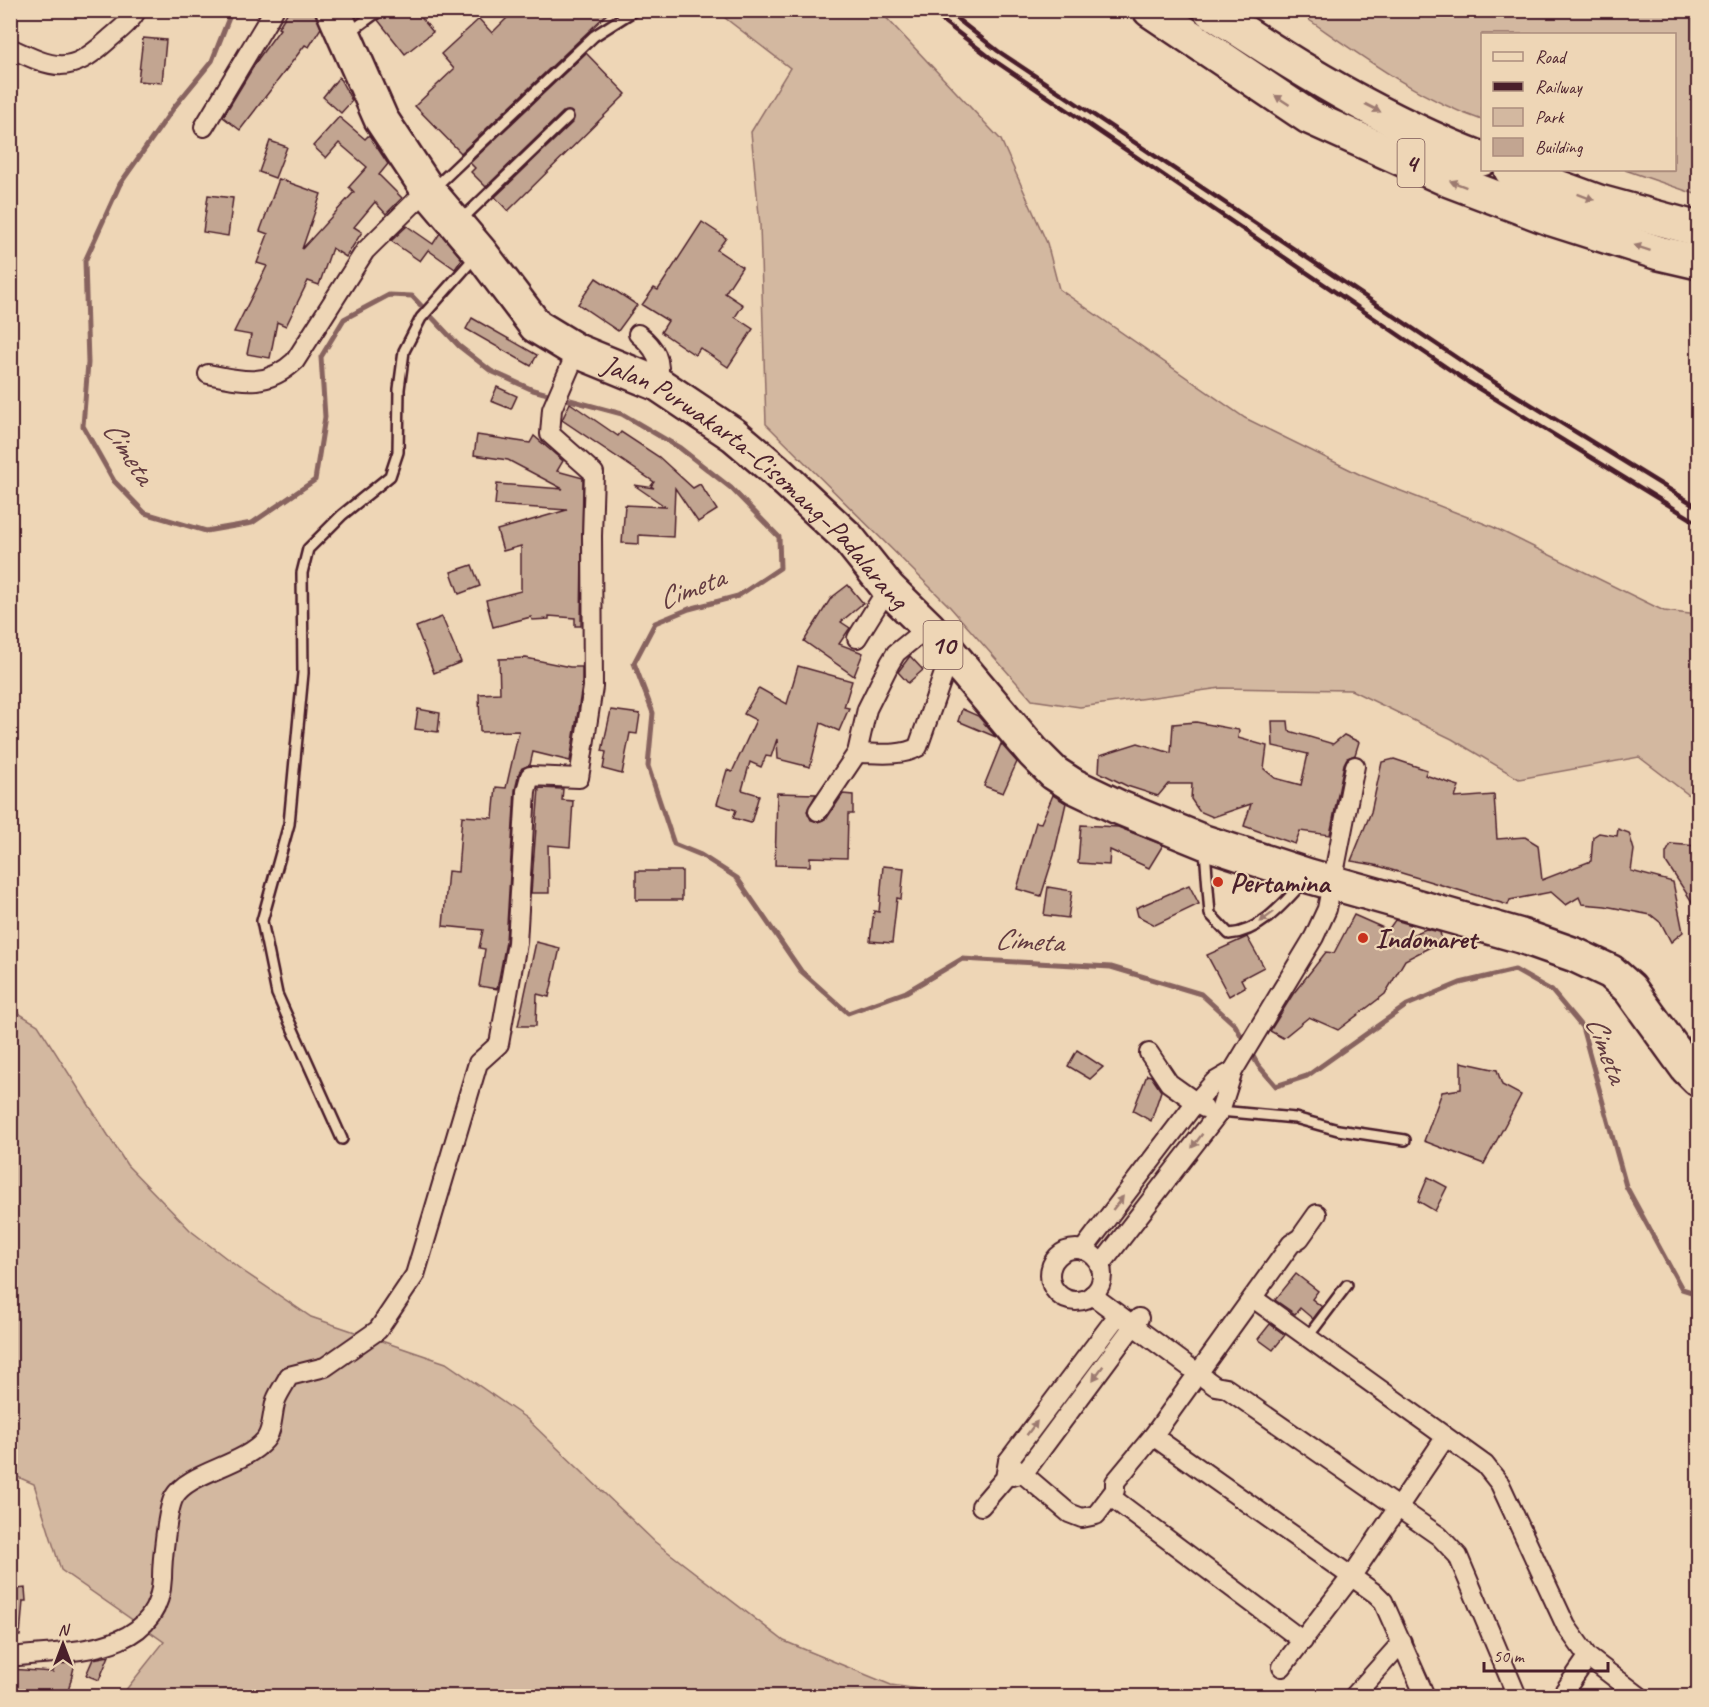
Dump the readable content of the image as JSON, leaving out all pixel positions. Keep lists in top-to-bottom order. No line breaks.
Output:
{"streets":{"highway":["4","Jalan Purwakarta–Cisomang–Padalarang","10"]},"water":["Cimeta"],"places":["Pertamina","Indomaret"],"legend":["Road","Railway","Park","Building"],"scale_bar":"50 m","north":"top"}
